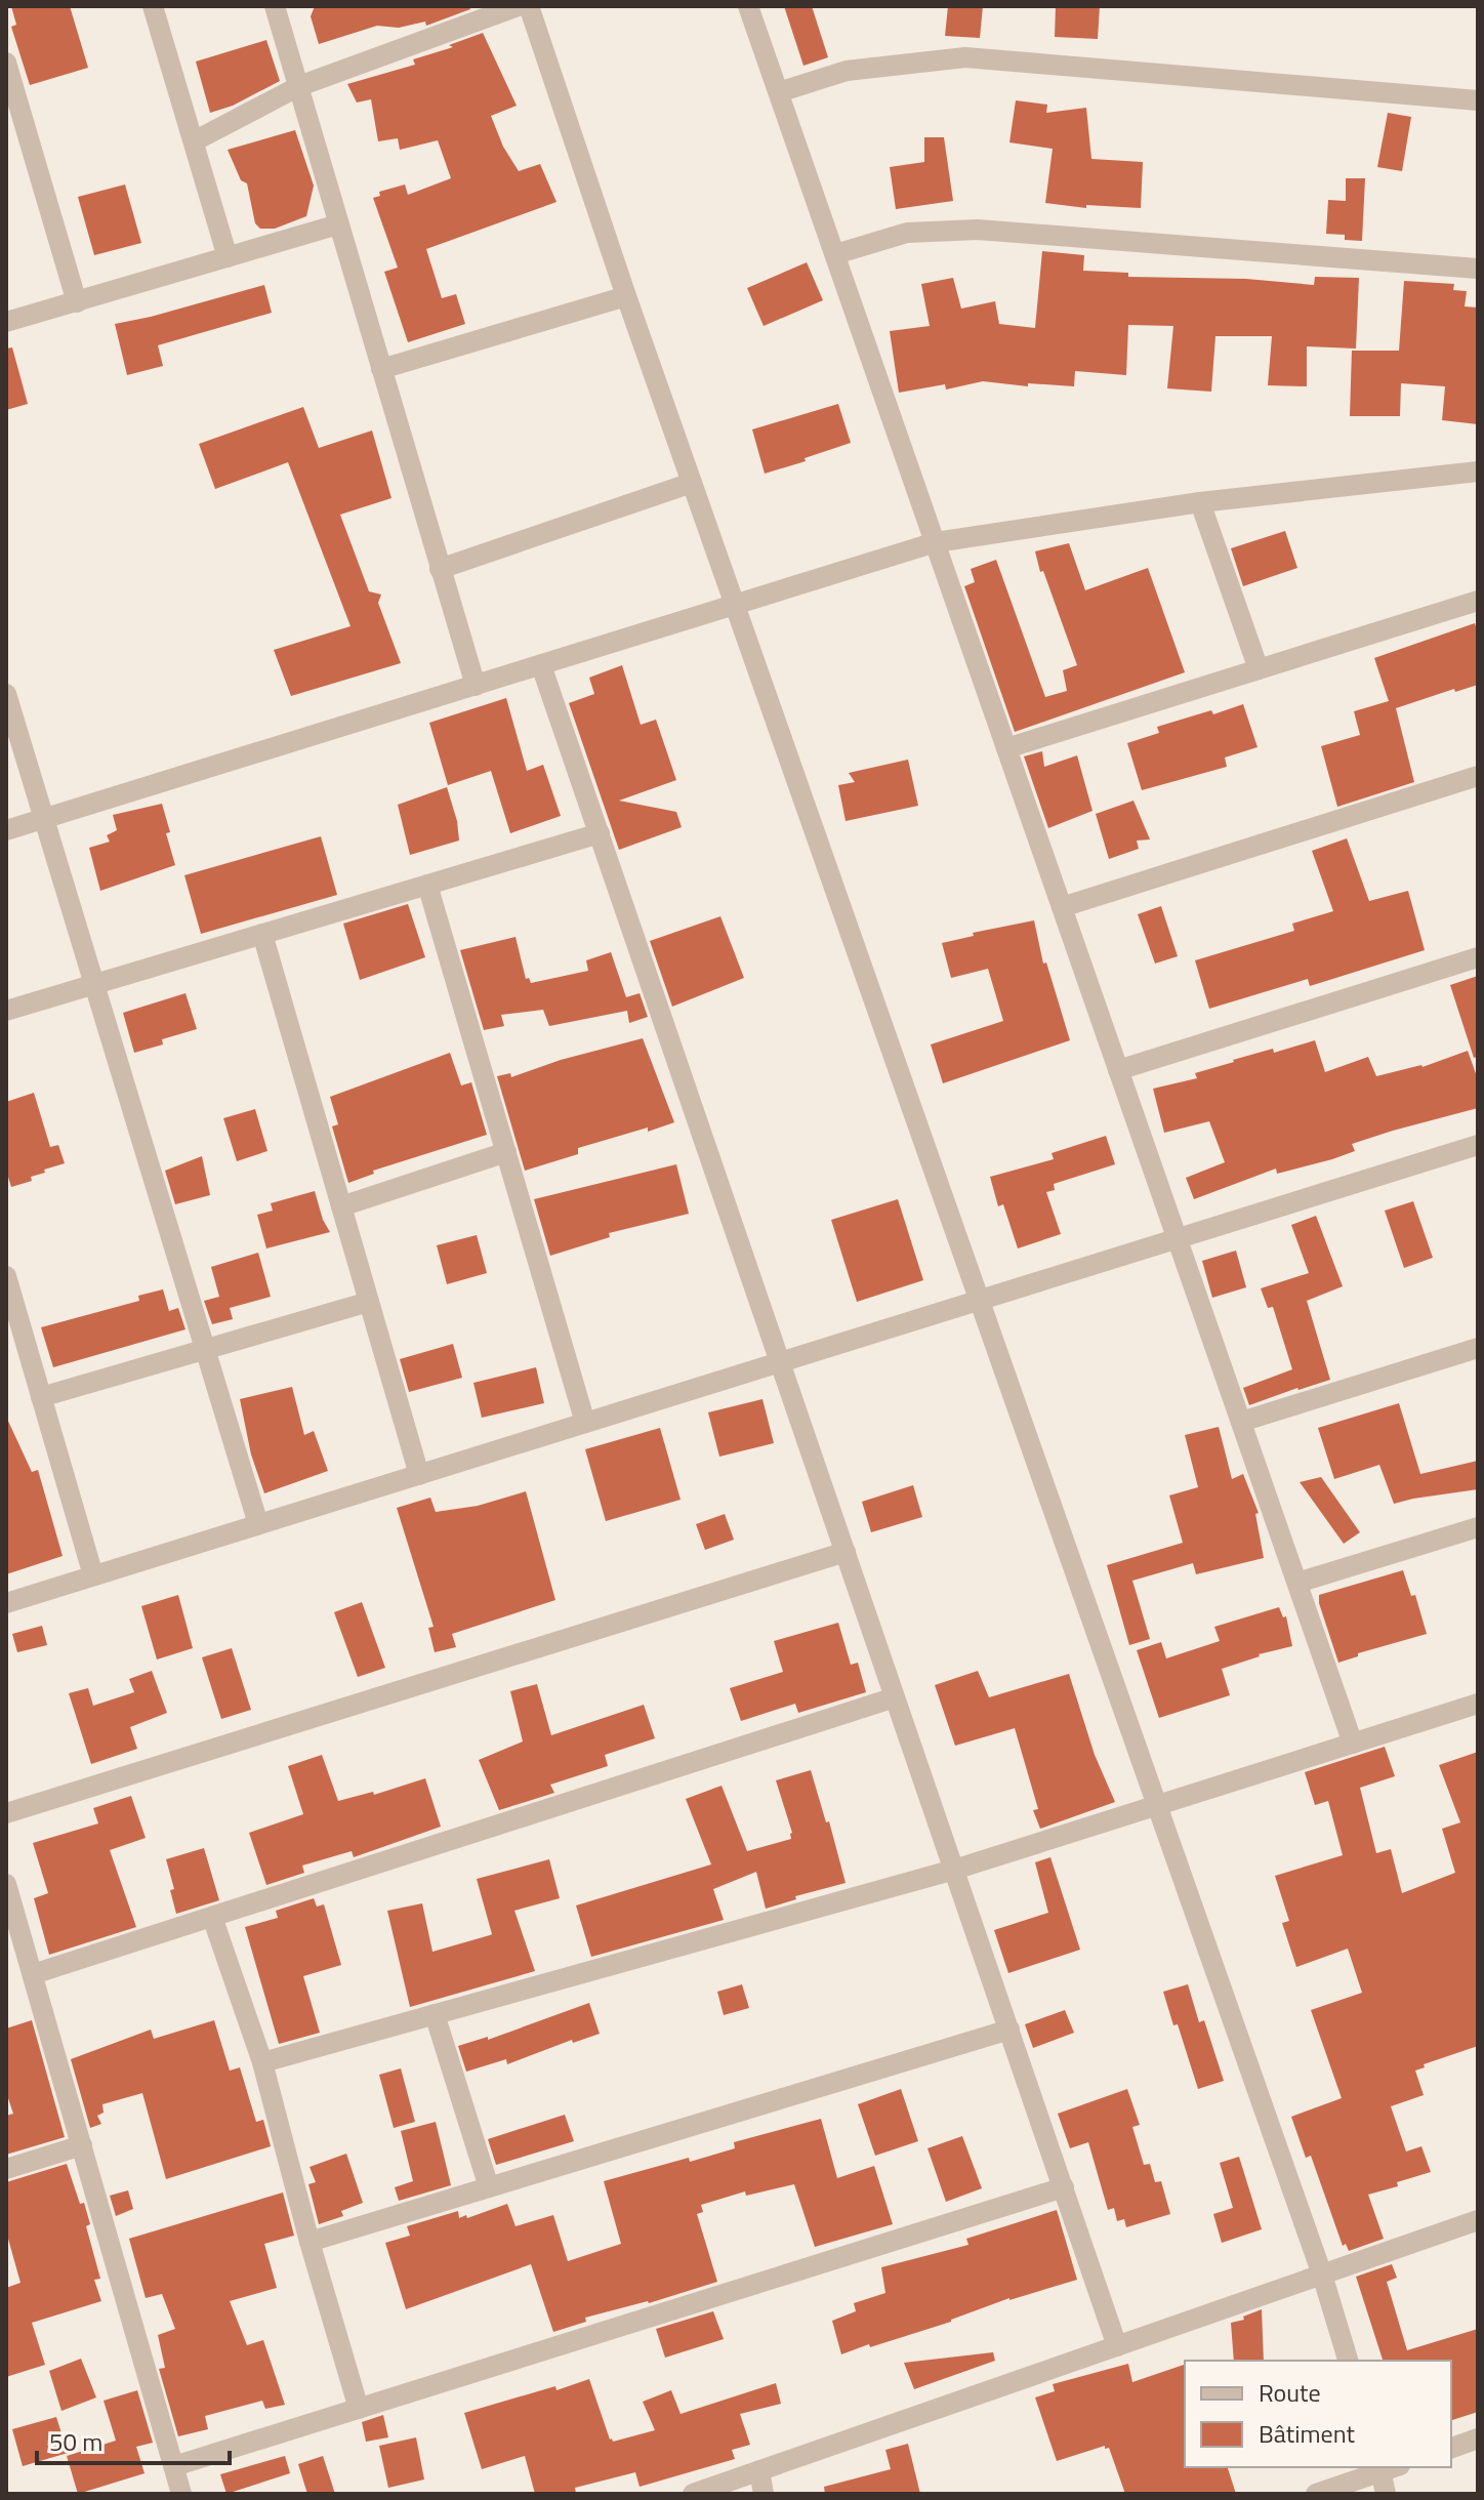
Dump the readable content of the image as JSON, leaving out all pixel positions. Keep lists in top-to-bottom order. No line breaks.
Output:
{"legend":["Route","Bâtiment"],"scale_bar":"50 m"}
